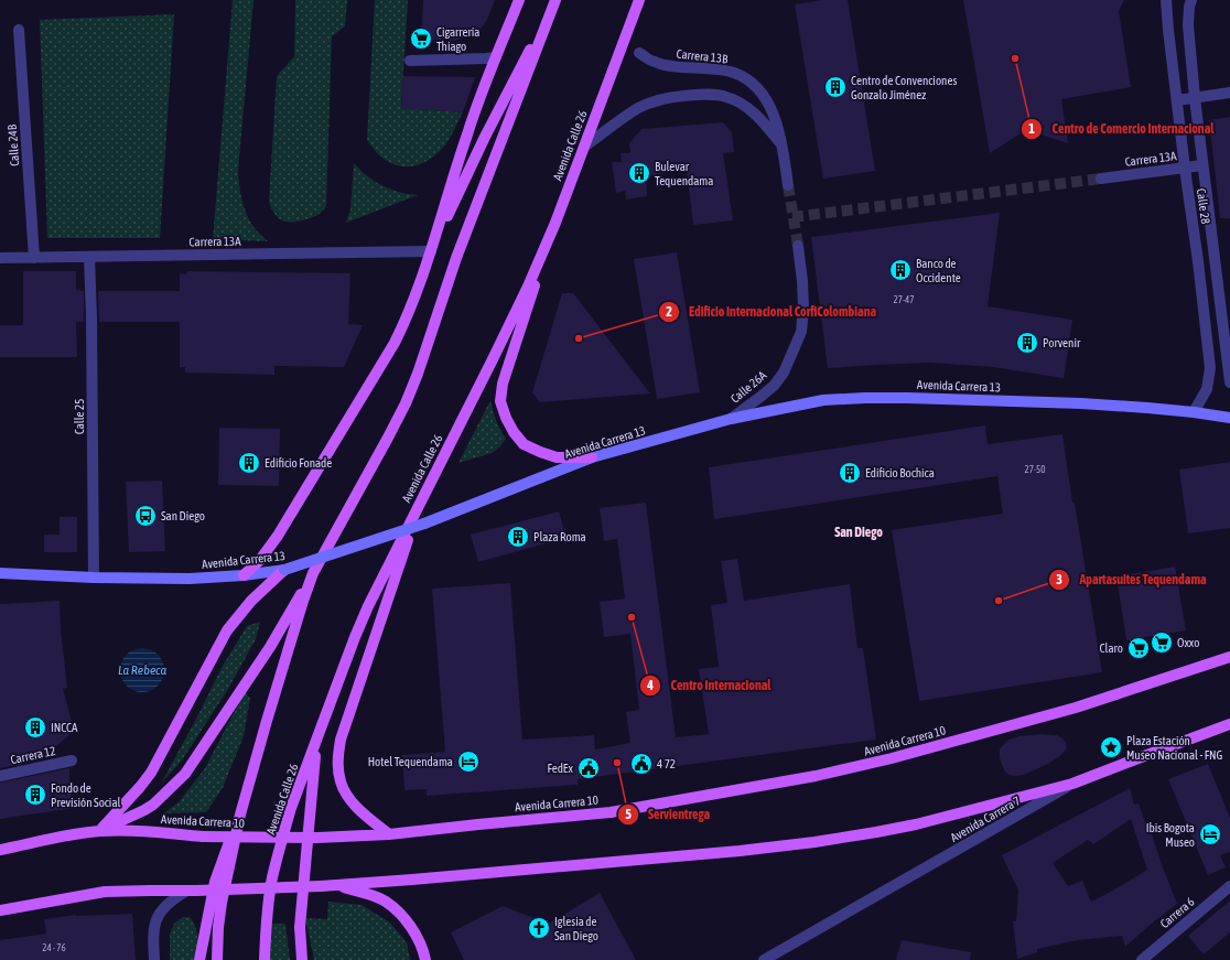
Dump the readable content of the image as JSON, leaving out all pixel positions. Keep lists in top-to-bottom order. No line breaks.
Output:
{"streets":{"main road":["Avenida Calle 26","Avenida Carrera 13","Avenida Carrera 10","Avenida Carrera 7"],"street":["Carrera 13B","Calle 24B","Carrera 13A","Calle 28","Calle 26A","Calle 25","Carrera 12","Carrera 6"]},"crossings":[["Calle 24B","Carrera 13A"],["Carrera 13A","Calle 28"],["Carrera 13A","Calle 25"],["Calle 28","Avenida Carrera 13"],["Avenida Carrera 13","Calle 26A"],["Avenida Carrera 13","Calle 25"]],"districts":["San Diego"],"water":["La Rebeca"],"places":{"supermarket":["Cigarrería Thiago","Oxxo","Claro"],"other":["Centro de Comercio Internacional","Edificio Internacional CorfiColombiana","Apartasuites Tequendama","Centro Internacional","Servientrega"],"building":["Centro de Convenciones Gonzalo Jiménez","Bulevar Tequendama","Banco de Occidente","Porvenir","Edificio Fonade","Edificio Bochica","Plaza Roma","INCCA","Fondo de Previsión Social"],"bus stop":["San Diego"],"place":["Plaza Estación Museo Nacional - FNG"],"hotel":["Hotel Tequendama","Ibis Bogota Museo"],"public building":["4 72","FedEx"],"church":["Iglesia de San Diego"]},"house_numbers":["27-47","27-50","24 - 76"]}
